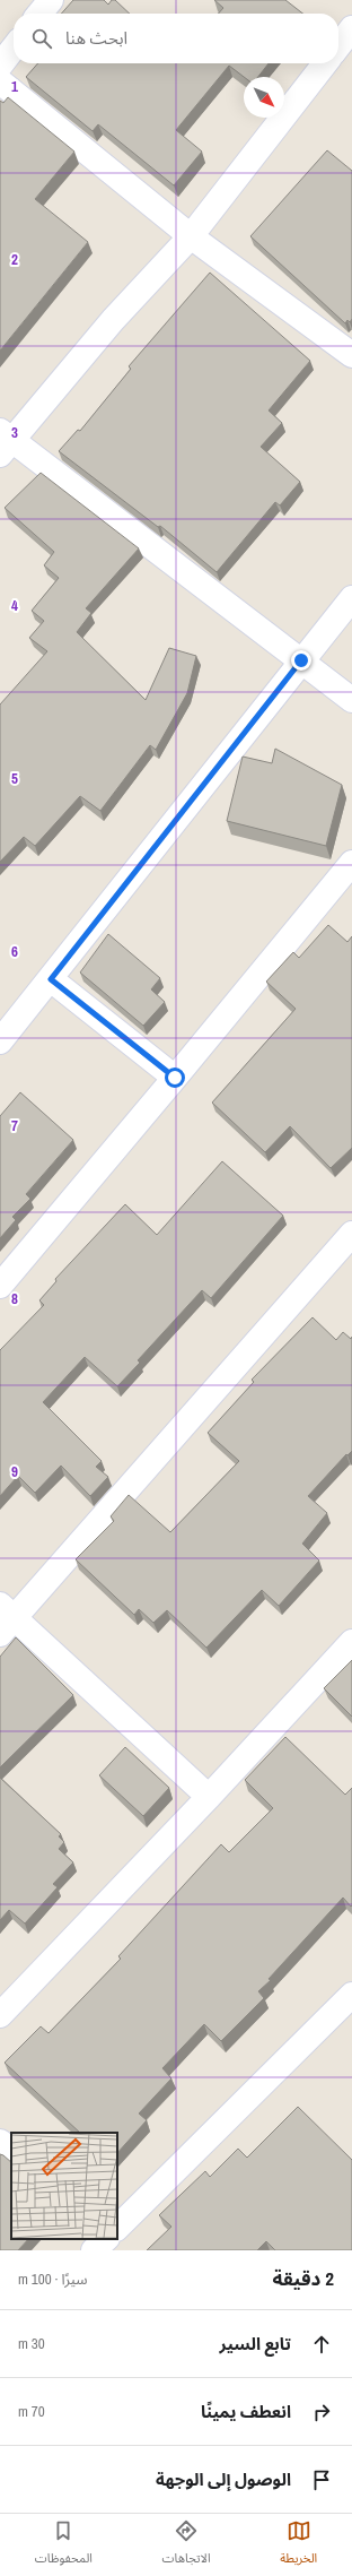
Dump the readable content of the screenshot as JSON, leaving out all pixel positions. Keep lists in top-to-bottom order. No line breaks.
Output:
{"north":"bottom right","page":{"search":"ابحث هنا","heading":["2 دقيقة","سيرًا · 100 m"],"list":[["تابع السير","30 m"],["انعطف يمينًا","70 m"],"الوصول إلى الوجهة"],"nav":["الخريطة","الاتجاهات","المحفوظات"]},"grid":{"rows":["1","2","3","4","5","6","7","8","9"]}}
